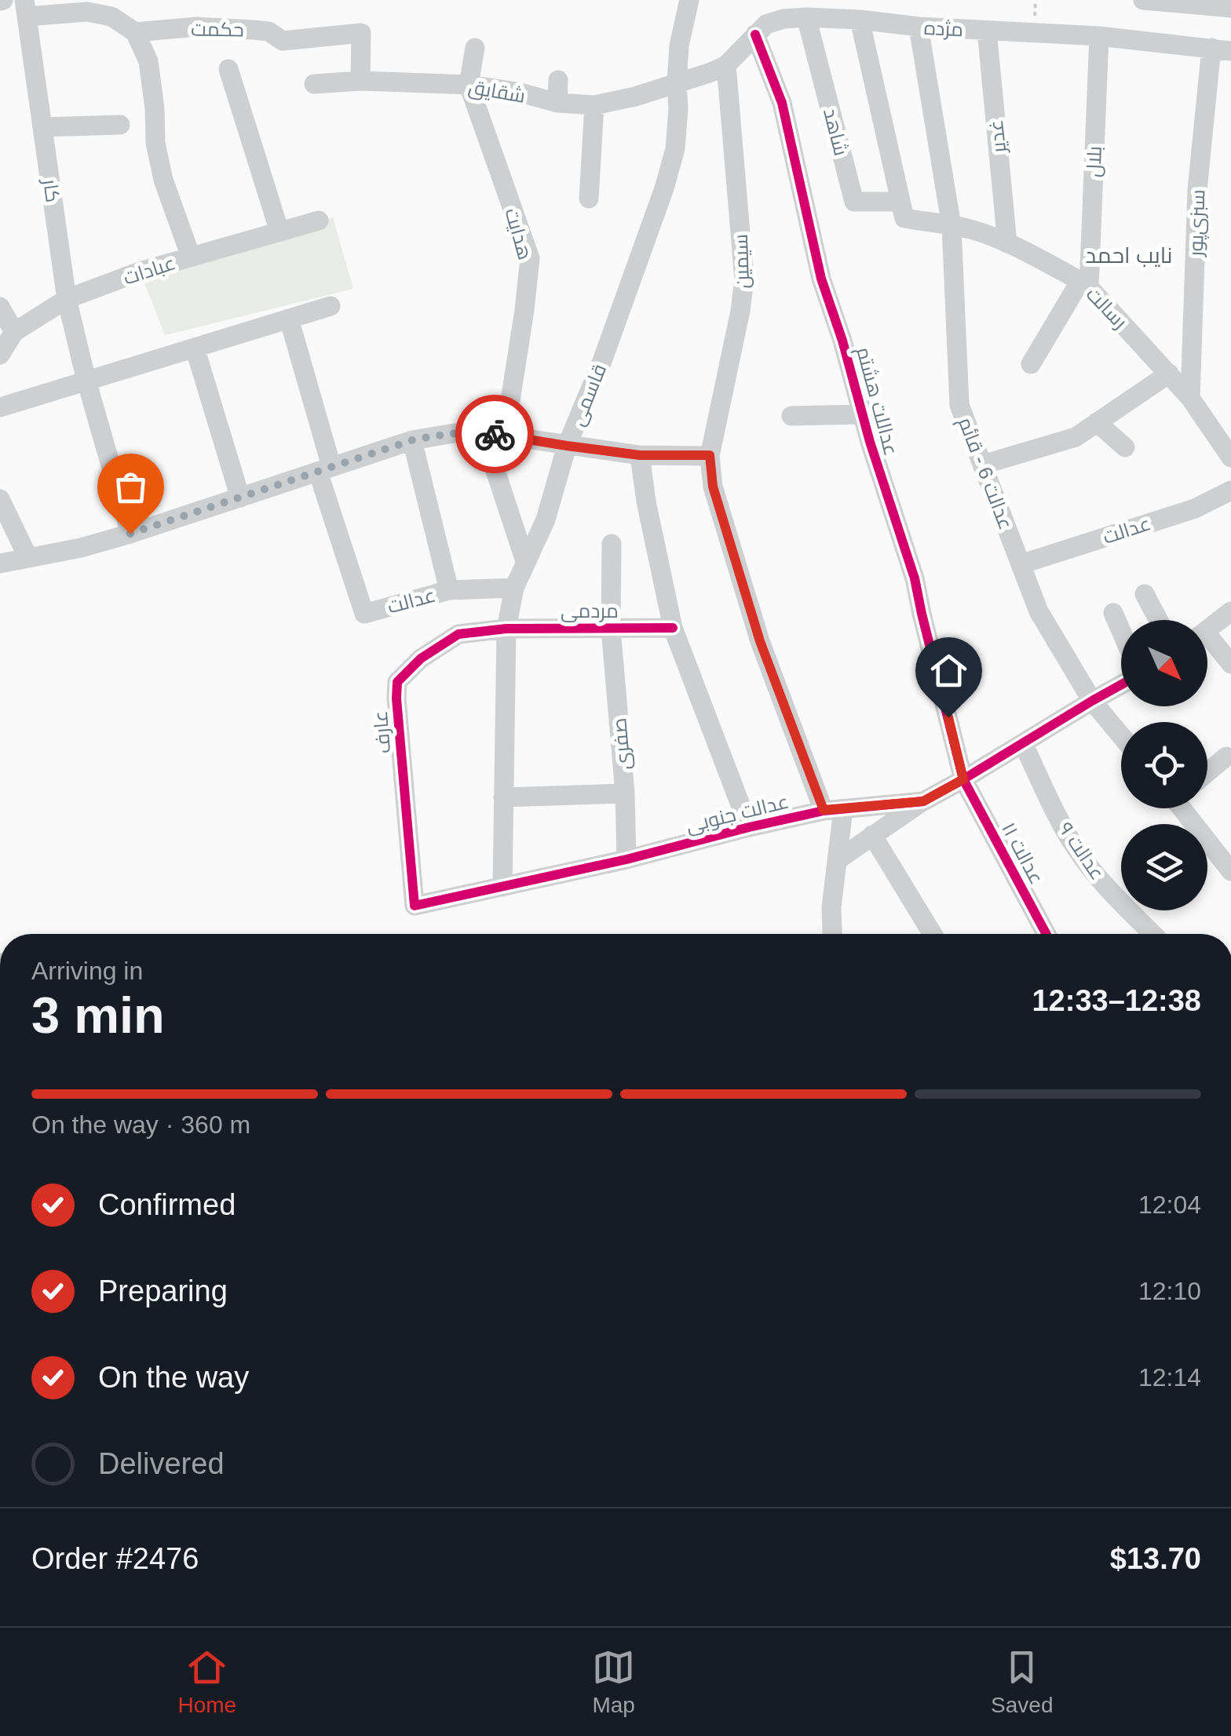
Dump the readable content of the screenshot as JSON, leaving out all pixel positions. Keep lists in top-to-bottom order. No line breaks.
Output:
{"streets":{"street":["مژده","حکمت","شقایق","شاهد","غدیر","بلال","کار","سبزی‌پور","هدایت","سیمین","عبادات","رسالت","قاسمی","عداللت هشتم","عدالت 6 - قائم","عدالت","مردمی","عارف","صفری","عدالت جنوبی","عدالت ۹","عدالت ۱۱"]},"crossings":[["مژده","شقایق"],["مژده","شاهد"],["مژده","غدیر"],["مژده","بلال"],["مژده","سبزی‌پور"],["مژده","سیمین"],["مژده","قاسمی"],["مژده","عداللت هشتم"],["مژده","عدالت 6 - قائم"],["حکمت","شقایق"],["شقایق","هدایت"],["شقایق","قاسمی"],["شاهد","رسالت"],["غدیر","رسالت"],["بلال","رسالت"],["کار","عبادات"],["سبزی‌پور","رسالت"],["سیمین","عدالت جنوبی"],["رسالت","عدالت 6 - قائم"],["قاسمی","عدالت"],["قاسمی","مردمی"],["قاسمی","عارف"],["قاسمی","عدالت جنوبی"],["عداللت هشتم","عدالت جنوبی"],["عداللت هشتم","عدالت ۱۱"],["عدالت 6 - قائم","عدالت"],["عدالت 6 - قائم","عدالت جنوبی"],["مردمی","عارف"],["مردمی","صفری"],["عارف","عدالت جنوبی"],["صفری","عدالت جنوبی"],["عدالت جنوبی","عدالت ۹"],["عدالت جنوبی","عدالت ۱۱"]],"districts":["نایب احمد"],"north":"bottom right","page":{"heading":["3 min","Arriving in","12:33–12:38"],"panel":["Order #2476","$13.70"],"bar":"On the way · 360 m","list":[["Confirmed","12:04"],["Preparing","12:10"],["On the way","12:14"],"Delivered"],"tabs":["Home","Map","Saved"]}}
